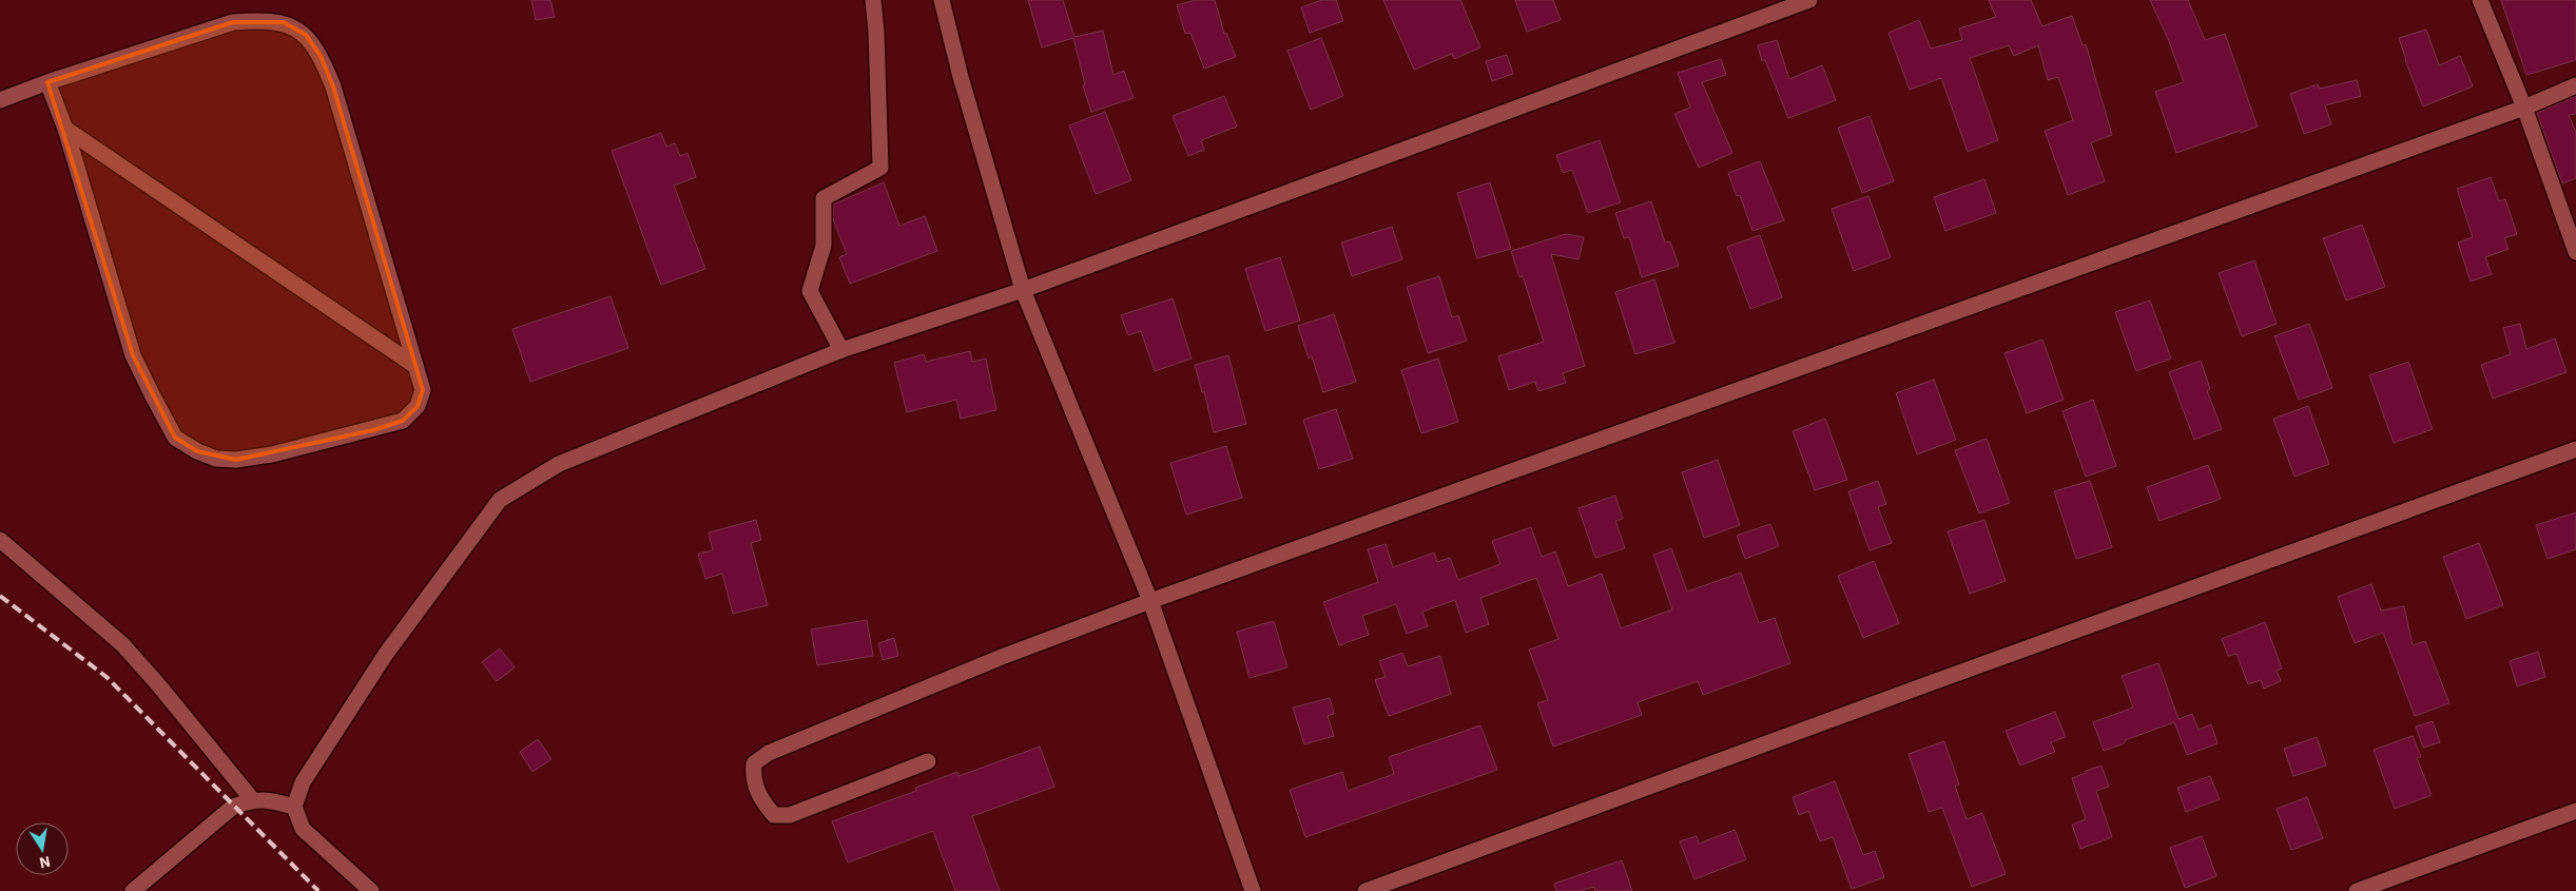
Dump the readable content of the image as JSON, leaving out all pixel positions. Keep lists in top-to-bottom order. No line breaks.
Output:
{"north":"bottom"}
